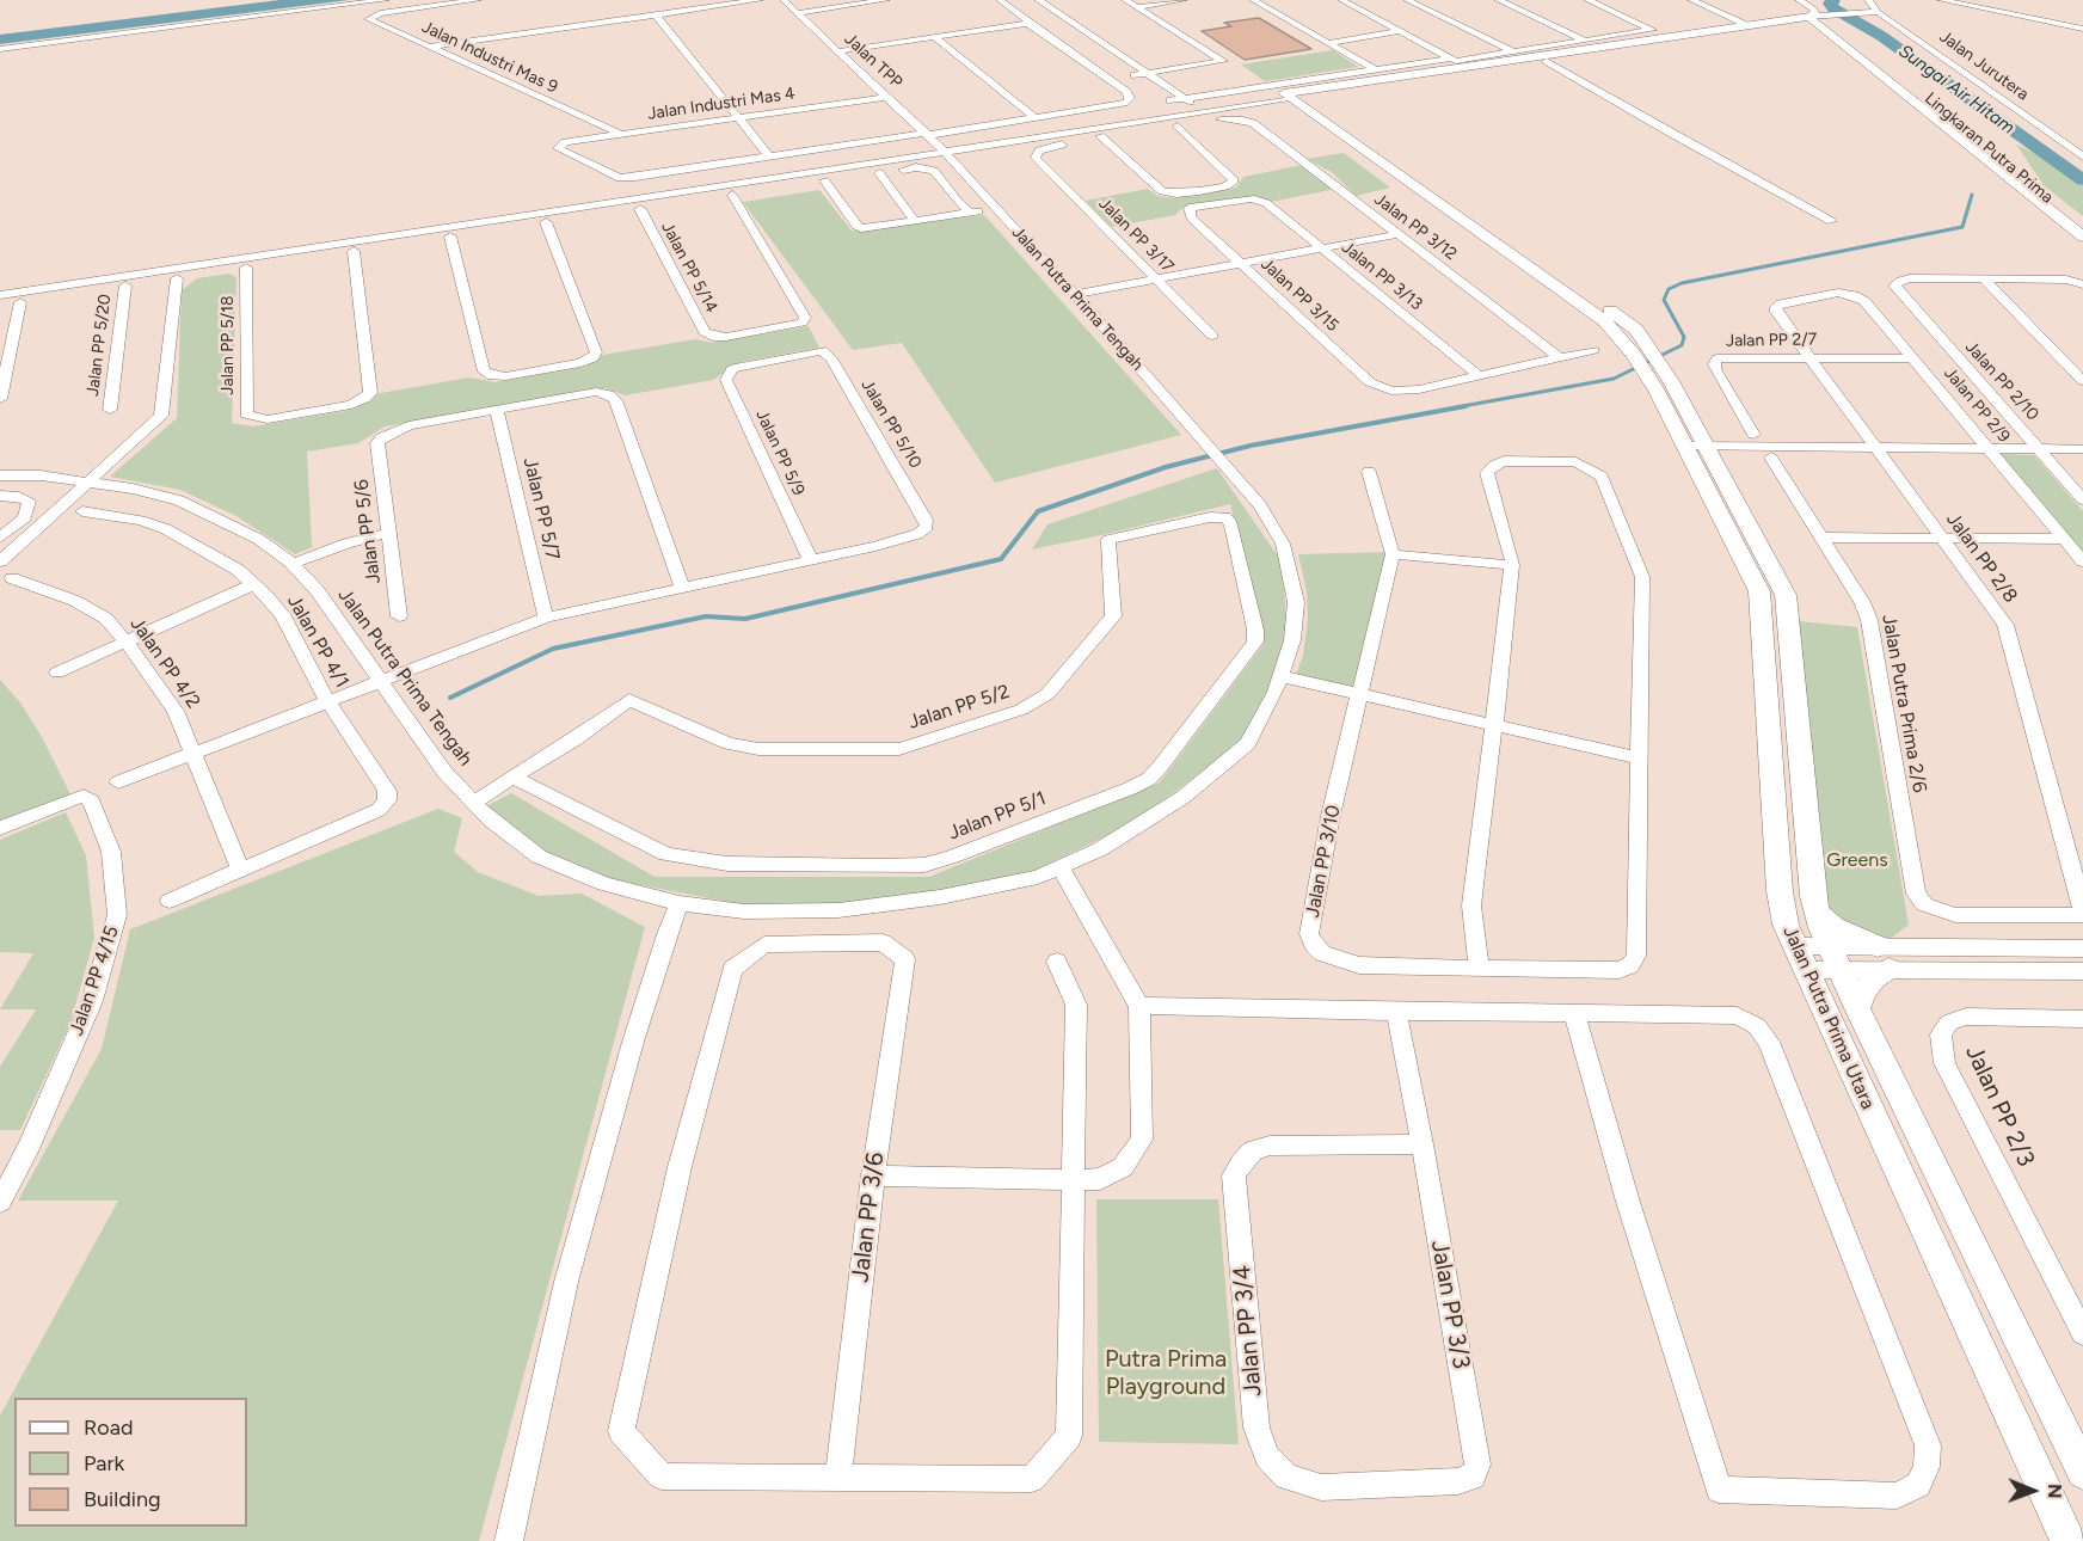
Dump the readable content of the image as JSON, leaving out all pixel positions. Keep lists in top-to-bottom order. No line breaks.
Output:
{"streets":{"main road":["Lingkaran Putra Prima","Jalan Putra Prima Utara"],"street":["Jalan Industri Mas 9","Jalan TPP","Jalan Jurutera","Jalan Industri Mas 4","Jalan PP 3/12","Jalan PP 3/17","Jalan PP 5/14","Jalan PP 3/13","Jalan PP 3/15","Jalan Putra Prima Tengah","Jalan PP 2/7","Jalan PP 5/20","Jalan PP 5/18","Jalan PP 2/10","Jalan PP 2/9","Jalan PP 5/10","Jalan PP 5/9","Jalan PP 5/7","Jalan PP 5/6","Jalan PP 2/8","Jalan PP 4/1","Jalan PP 4/2","Jalan Putra Prima 2/6","Jalan PP 5/2","Jalan PP 5/1","Jalan PP 3/10","Jalan PP 4/15","Jalan PP 2/3","Jalan PP 3/6","Jalan PP 3/3","Jalan PP 3/4"]},"crossings":[["Jalan Industri Mas 9","Jalan Industri Mas 4"],["Jalan TPP","Jalan Industri Mas 4"],["Jalan TPP","Jalan Putra Prima Tengah"],["Jalan PP 3/13","Jalan PP 3/15"],["Jalan PP 2/7","Jalan PP 2/9"],["Jalan PP 2/7","Jalan PP 2/8"],["Jalan PP 2/9","Jalan PP 2/8"],["Jalan PP 5/10","Jalan PP 5/9"],["Jalan PP 5/7","Jalan PP 5/6"],["Jalan PP 2/8","Jalan Putra Prima 2/6"],["Jalan PP 4/1","Jalan PP 4/2"],["Jalan PP 5/2","Jalan PP 5/1"],["Jalan PP 3/3","Jalan PP 3/4"]],"water":["Sungai Air Hitam"],"parks":["Greens","Putra Prima Playground"],"legend":["Road","Park","Building"],"north":"right"}
